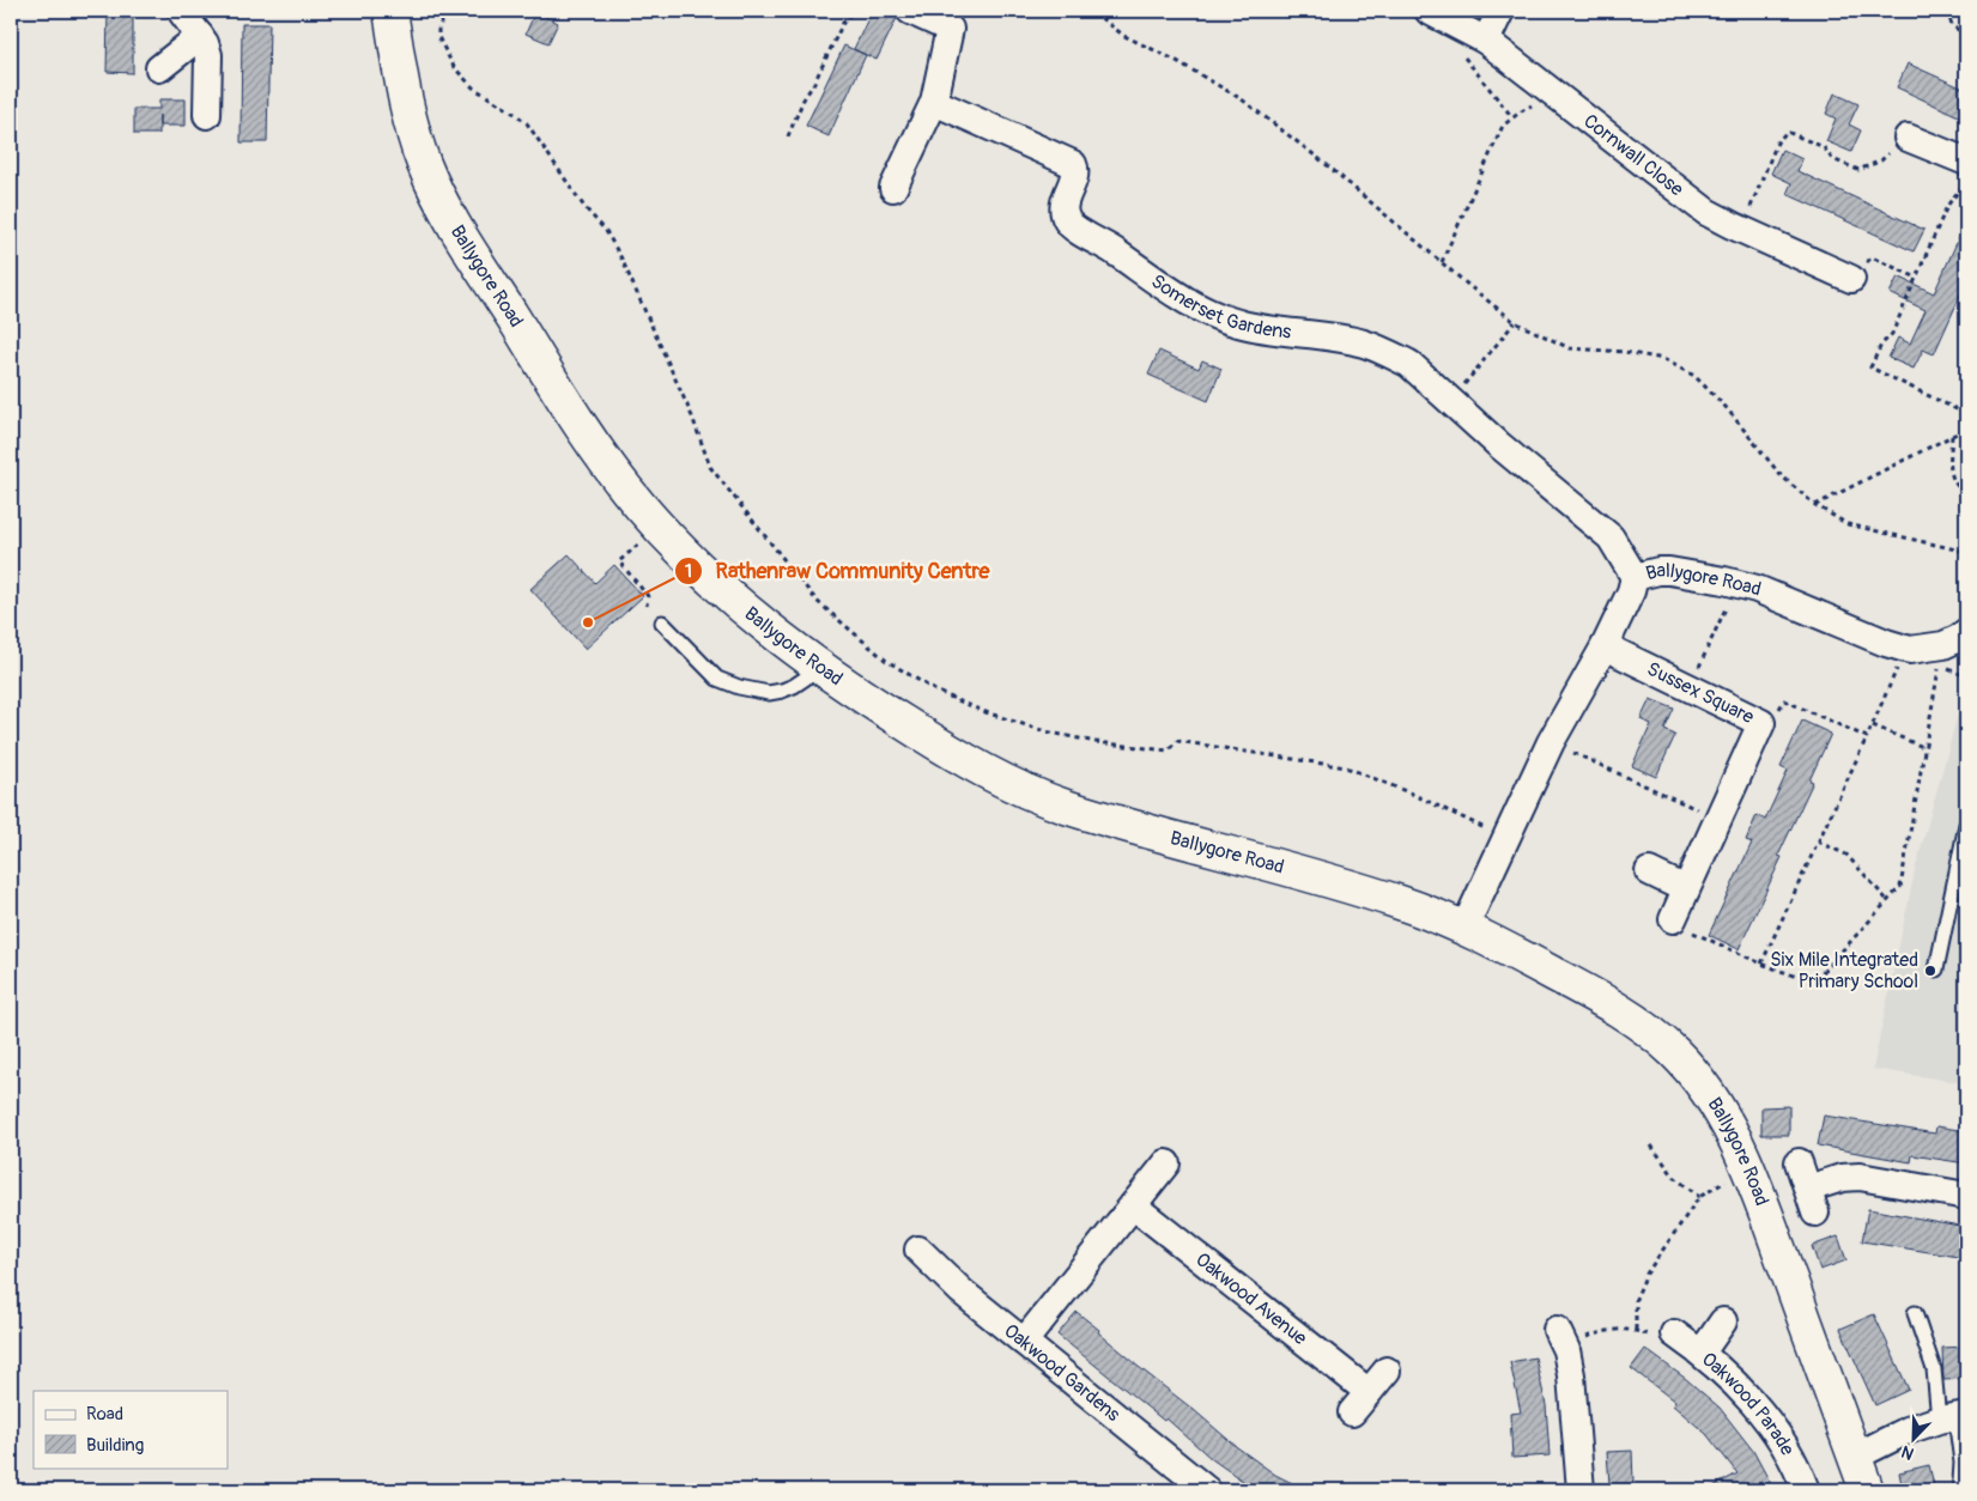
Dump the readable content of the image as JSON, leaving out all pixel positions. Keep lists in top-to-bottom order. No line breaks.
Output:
{"streets":{"street":["Cornwall Close","Ballygore Road","Somerset Gardens","Sussex Square","Oakwood Avenue","Oakwood Gardens","Oakwood Parade"]},"crossings":[["Ballygore Road","Somerset Gardens"],["Ballygore Road","Sussex Square"]],"places":["Rathenraw Community Centre","Six Mile Integrated Primary School"],"legend":["Road","Building"],"north":"bottom left"}
